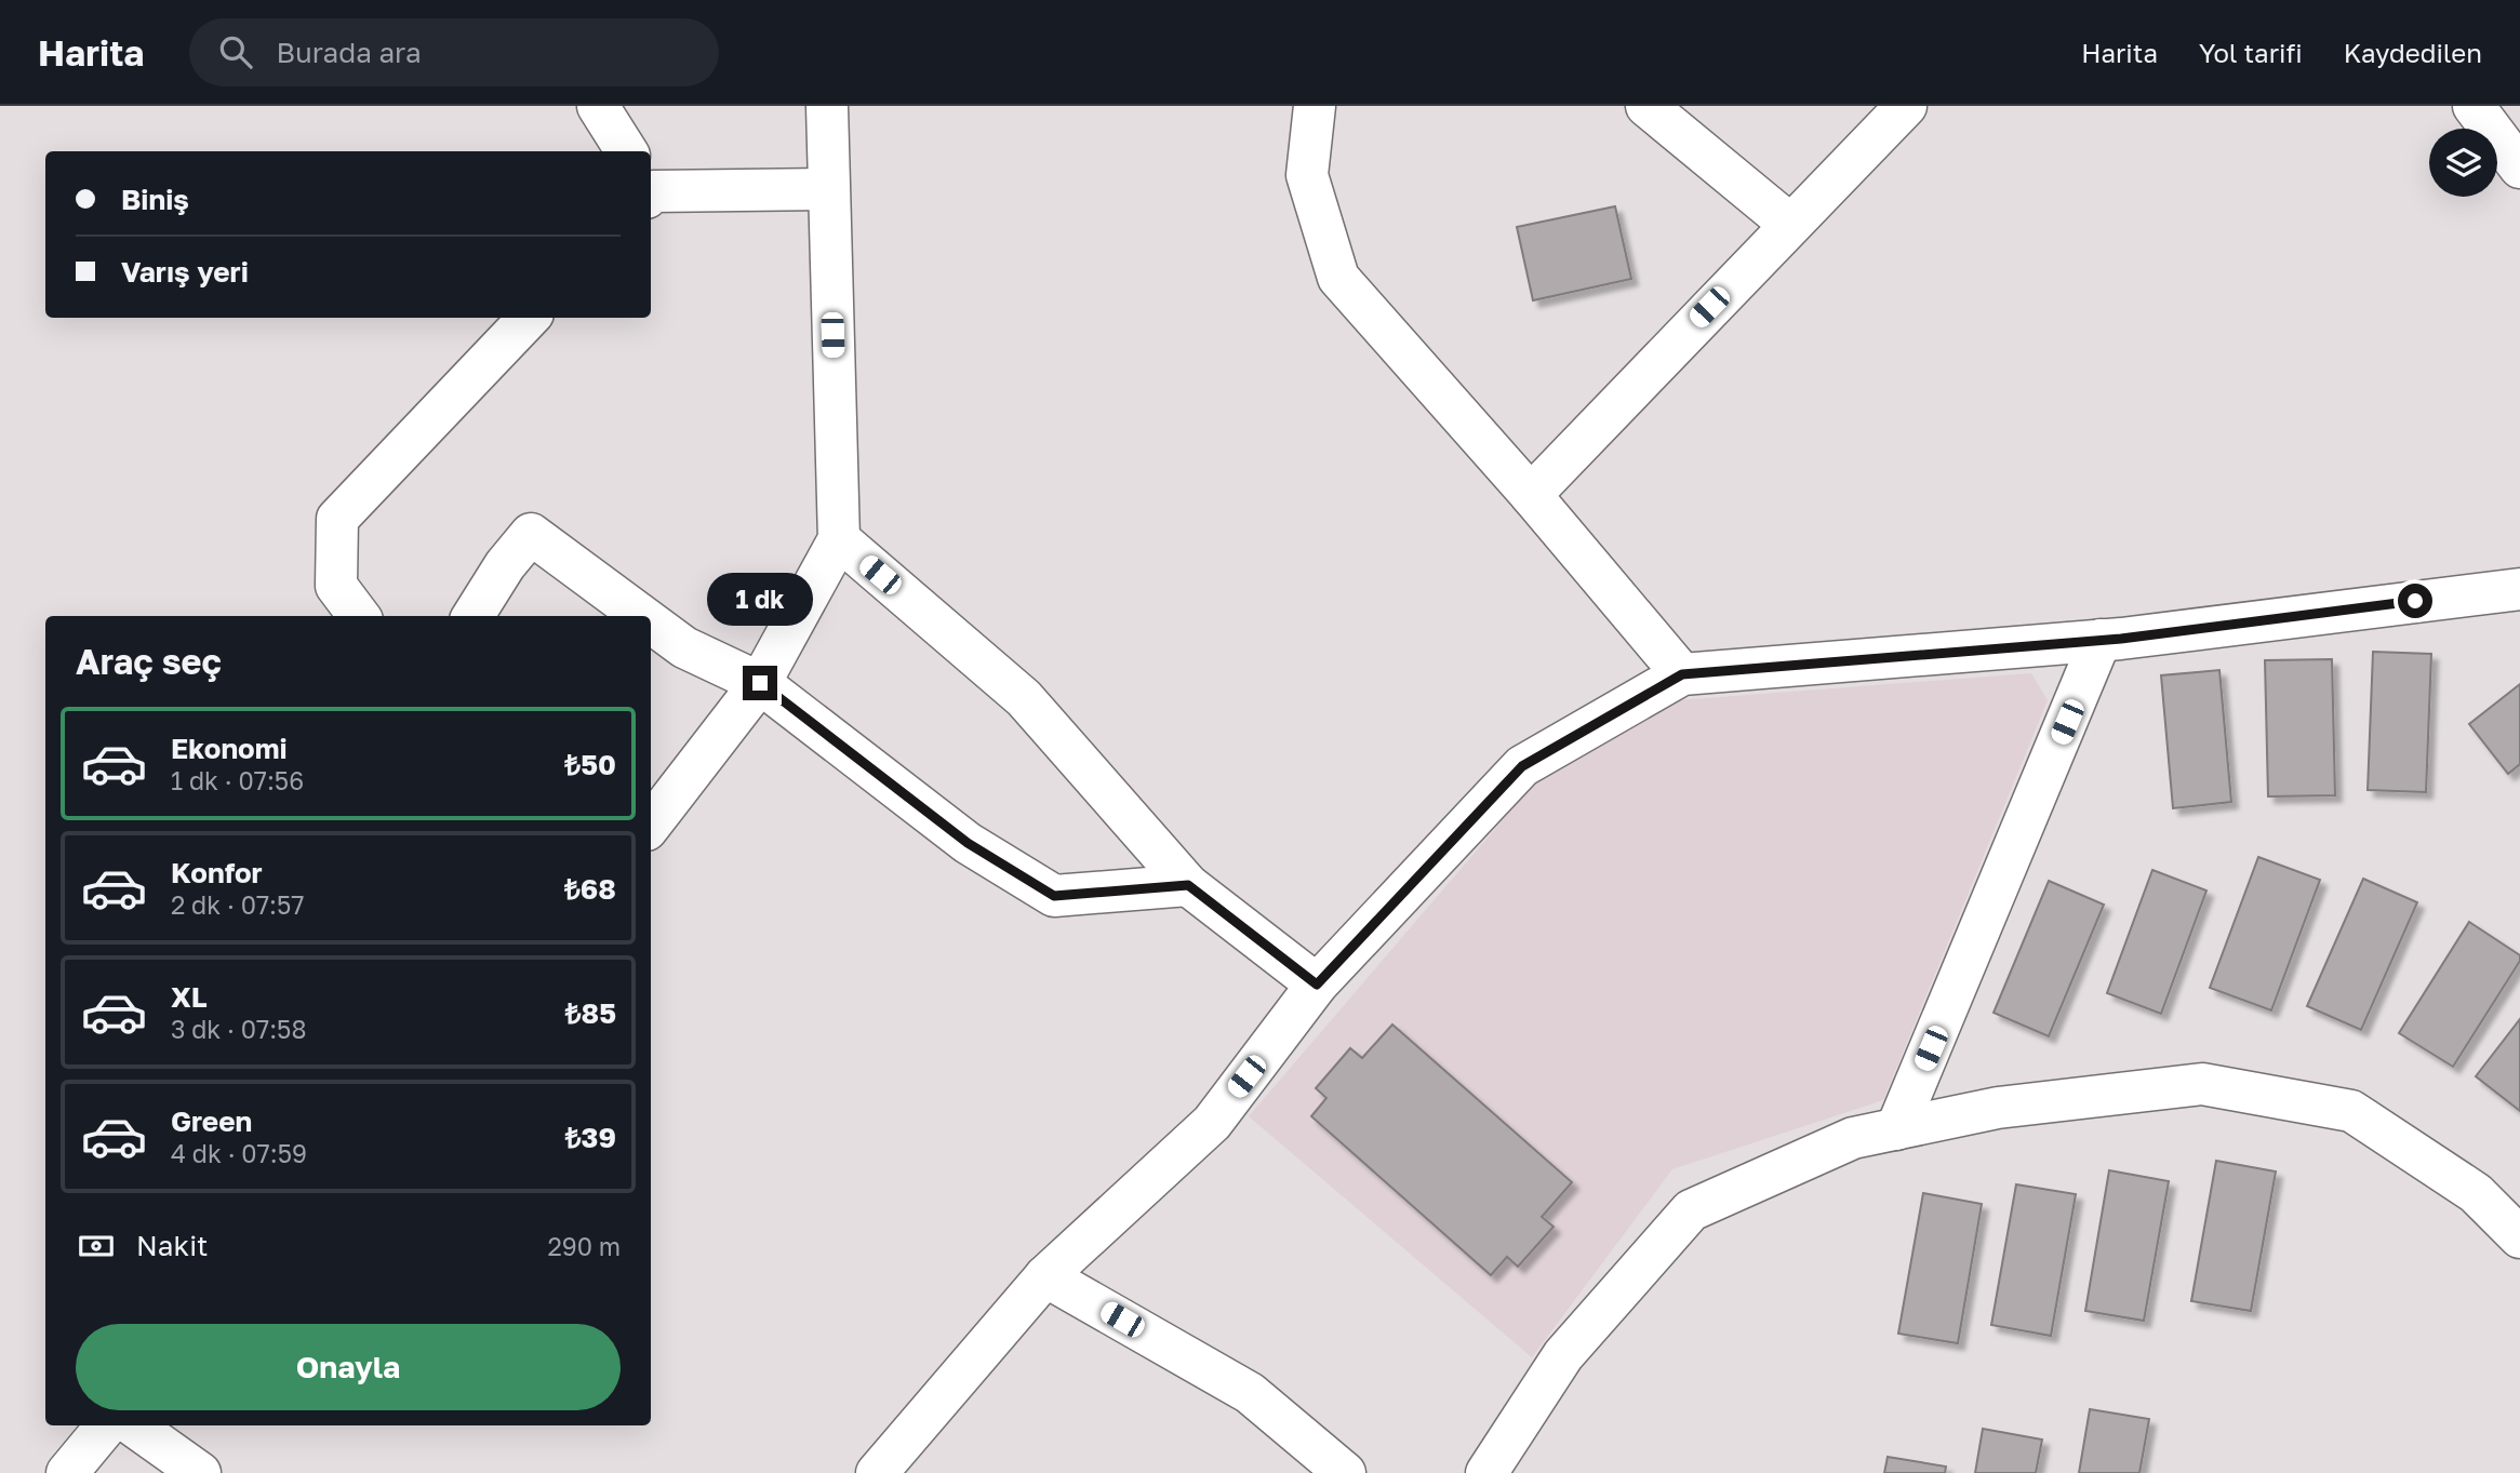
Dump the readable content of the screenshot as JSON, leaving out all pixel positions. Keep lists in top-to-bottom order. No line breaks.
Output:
{"page":{"header":"Harita","search":"Burada ara","nav":["Harita","Yol tarifi","Kaydedilen"],"banner":["Biniş","Varış yeri"],"bubble":"1 dk","heading":"Araç seç","list":[{"name":"Ekonomi","note":"1 dk · 07:56","value":"₺50"},{"name":"Konfor","note":"2 dk · 07:57","value":"₺68"},{"name":"XL","note":"3 dk · 07:58","value":"₺85"},{"name":"Green","note":"4 dk · 07:59","value":"₺39"}],"pay":["Nakit","290 m"],"buttons":"Onayla"}}
